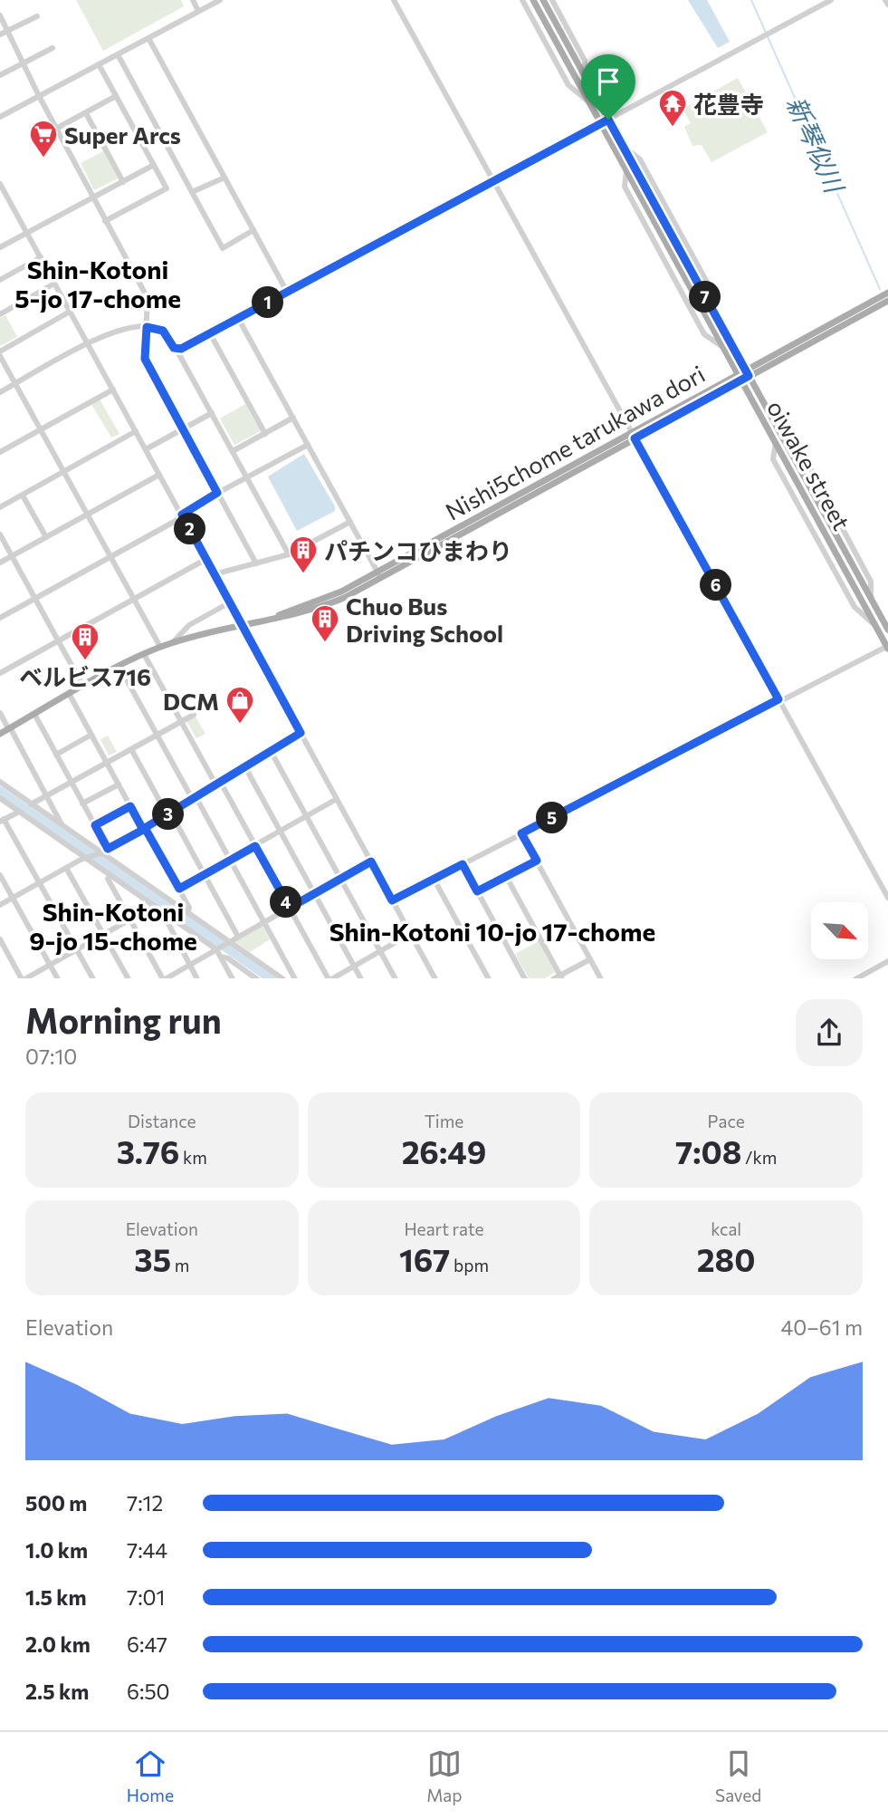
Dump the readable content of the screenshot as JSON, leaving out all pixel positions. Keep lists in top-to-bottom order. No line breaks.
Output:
{"streets":{"main road":["Nishi5chome tarukawa dori","oiwake street"]},"crossings":[["Nishi5chome tarukawa dori","oiwake street"]],"districts":["Shin-Kotoni 5-jo 17-chome","Shin-Kotoni 9-jo 15-chome","Shin-Kotoni 10-jo 17-chome"],"water":["新琴似川"],"places":{"temple":["花豊寺"],"supermarket":["Super Arcs"],"building":["パチンコひまわり","Chuo Bus Driving School","ベルビス716"],"shop":["DCM"]},"north":"bottom right","page":{"pins":["7","1","2","6","3","5","4"],"heading":["Morning run","07:10"],"stats":[["Distance","3.76 km"],["Time","26:49"],["Pace","7:08 /km"],["Elevation","35 m"],["Heart rate","167 bpm"],["kcal","280"]],"chart":["Elevation","40–61 m"],"list":[{"name":"500 m","note":"7:12"},{"name":"1.0 km","note":"7:44"},{"name":"1.5 km","note":"7:01"},{"name":"2.0 km","note":"6:47"},{"name":"2.5 km","note":"6:50"}],"tabs":["Home","Map","Saved"]}}
